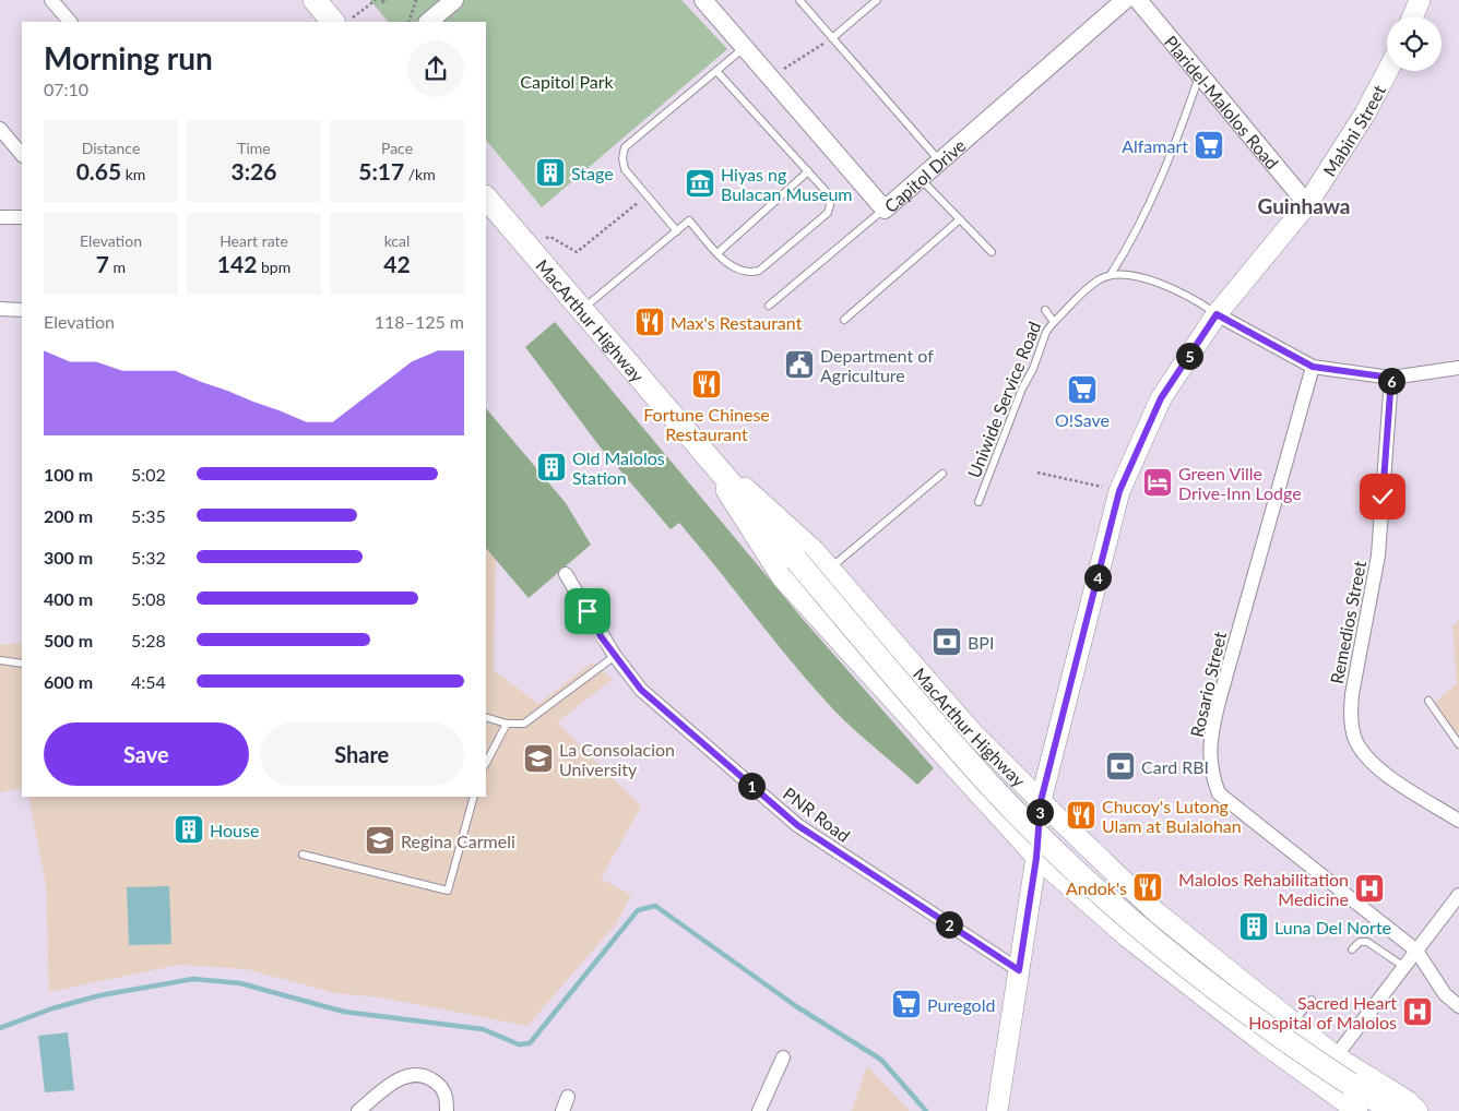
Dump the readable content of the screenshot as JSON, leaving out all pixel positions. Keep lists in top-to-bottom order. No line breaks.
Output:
{"streets":{"highway":["MacArthur Highway"],"main road":["Mabini Street"],"street":["Plaridel-Malolos Road","Capitol Drive","Remedios Street","Rosario Street","PNR Road"],"lane":["Uniwide Service Road"]},"crossings":[["Plaridel-Malolos Road","Mabini Street"],["Mabini Street","MacArthur Highway"],["Mabini Street","PNR Road"],["MacArthur Highway","Uniwide Service Road"]],"districts":["Guinhawa"],"parks":["Capitol Park"],"places":{"supermarket":["Alfamart","O!Save","Puregold"],"building":["Stage","Old Malolos Station","House","Luna Del Norte"],"museum":["Hiyas ng Bulacan Museum"],"restaurant":["Max's Restaurant","Fortune Chinese Restaurant","Chucoy's Lutong Ulam at Bulalohan","Andok's"],"public building":["Department of Agriculture"],"hotel":["Green Ville Drive-Inn Lodge"],"bank":["BPI","Card RBI"],"school or university":["La Consolacion University","Regina Carmeli"],"hospital":["Malolos Rehabilitation Medicine","Sacred Heart Hospital of Malolos"]},"page":{"heading":["Morning run","07:10"],"stats":[["Distance","0.65 km"],["Time","3:26"],["Pace","5:17 /km"],["Elevation","7 m"],["Heart rate","142 bpm"],["kcal","42"]],"chart":["Elevation","118–125 m"],"pins":["5","6","4","1","3","2"],"list":[{"name":"100 m","note":"5:02"},{"name":"200 m","note":"5:35"},{"name":"300 m","note":"5:32"},{"name":"400 m","note":"5:08"},{"name":"500 m","note":"5:28"},{"name":"600 m","note":"4:54"}],"buttons":["Save","Share"]}}
